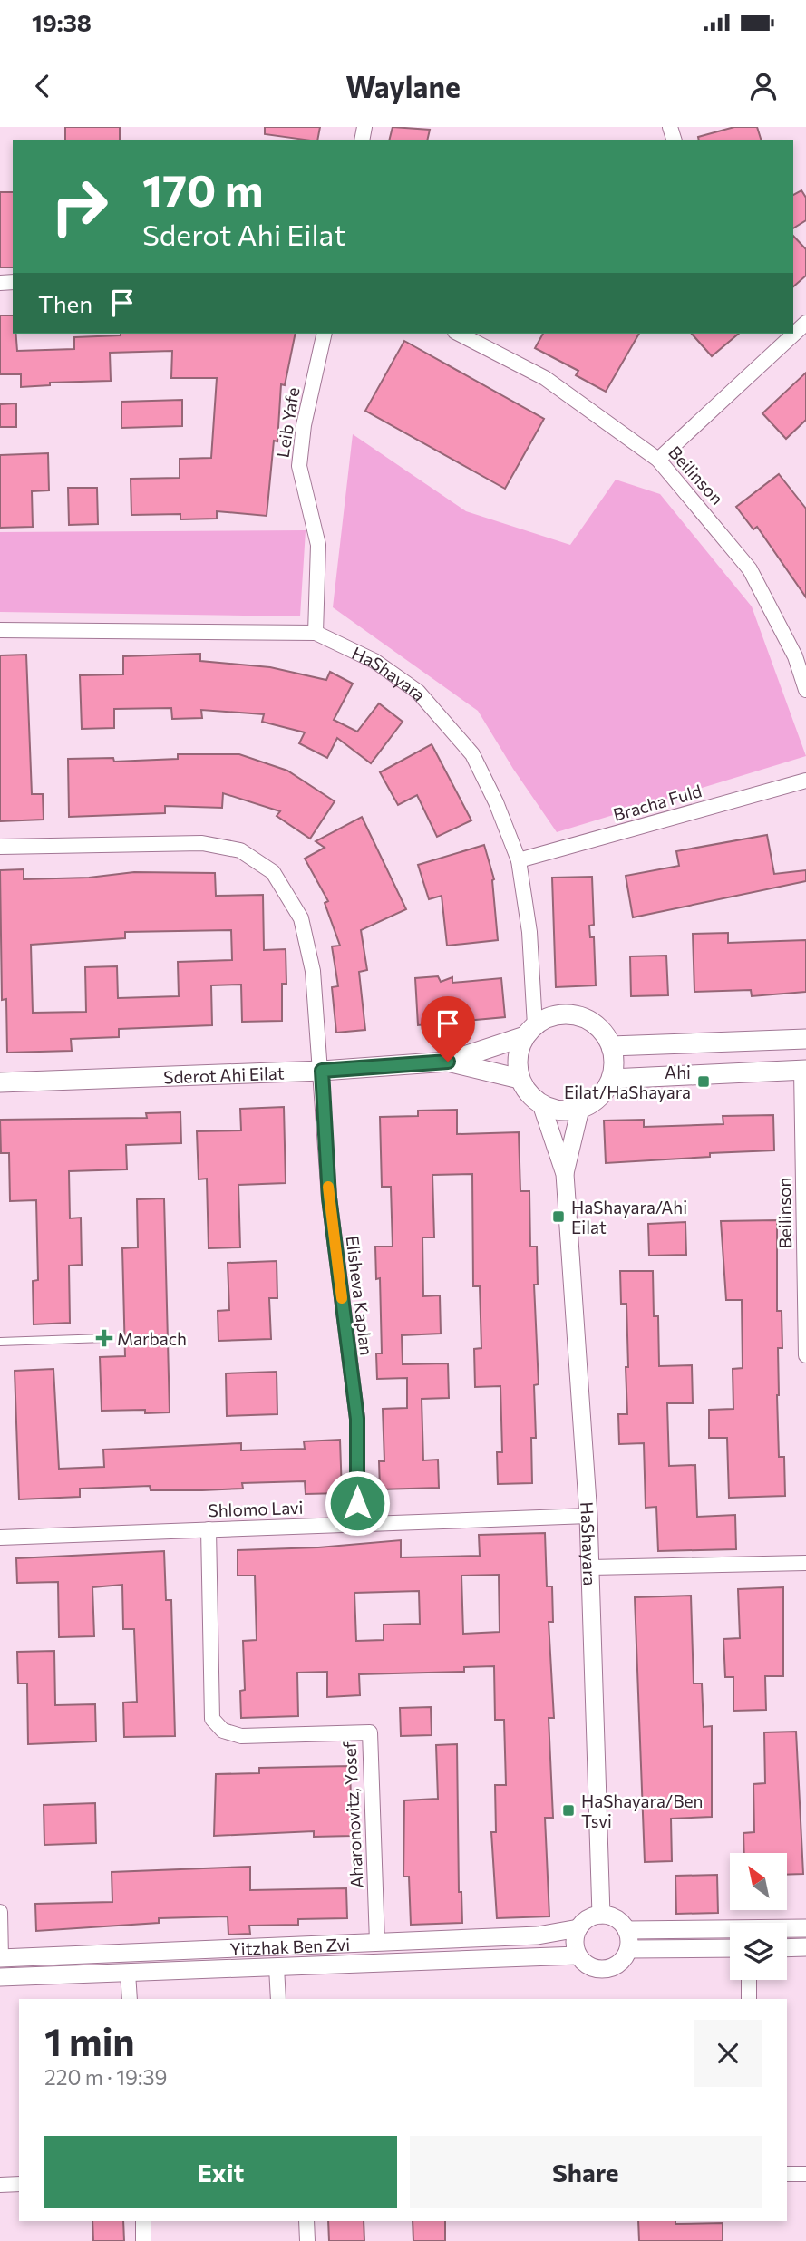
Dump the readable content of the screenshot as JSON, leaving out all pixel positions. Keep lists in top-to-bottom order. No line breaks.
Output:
{"streets":{"main road":["Sderot Ahi Eilat"],"street":["Leib Yafe","Beilinson","HaShayara","Bracha Fuld","Elisheva Kaplan","Shlomo Lavi","Aharonovitz, Yosef","Yitzhak Ben Zvi"]},"crossings":[["Leib Yafe","HaShayara"],["HaShayara","Bracha Fuld"],["HaShayara","Sderot Ahi Eilat"],["HaShayara","Shlomo Lavi"],["HaShayara","Yitzhak Ben Zvi"],["Sderot Ahi Eilat","Elisheva Kaplan"],["Elisheva Kaplan","Shlomo Lavi"],["Shlomo Lavi","Aharonovitz, Yosef"],["Aharonovitz, Yosef","Yitzhak Ben Zvi"]],"places":{"transit":["Ahi Eilat/HaShayara","HaShayara/Ahi Eilat","HaShayara/Ben Tsvi"],"health":["Marbach"]},"north":"top left","page":{"status":"19:38","header":"Waylane","turn":["170 m","Sderot Ahi Eilat"],"then":"Then","heading":["1 min","220 m · 19:39"],"buttons":["Exit","Share"]}}
